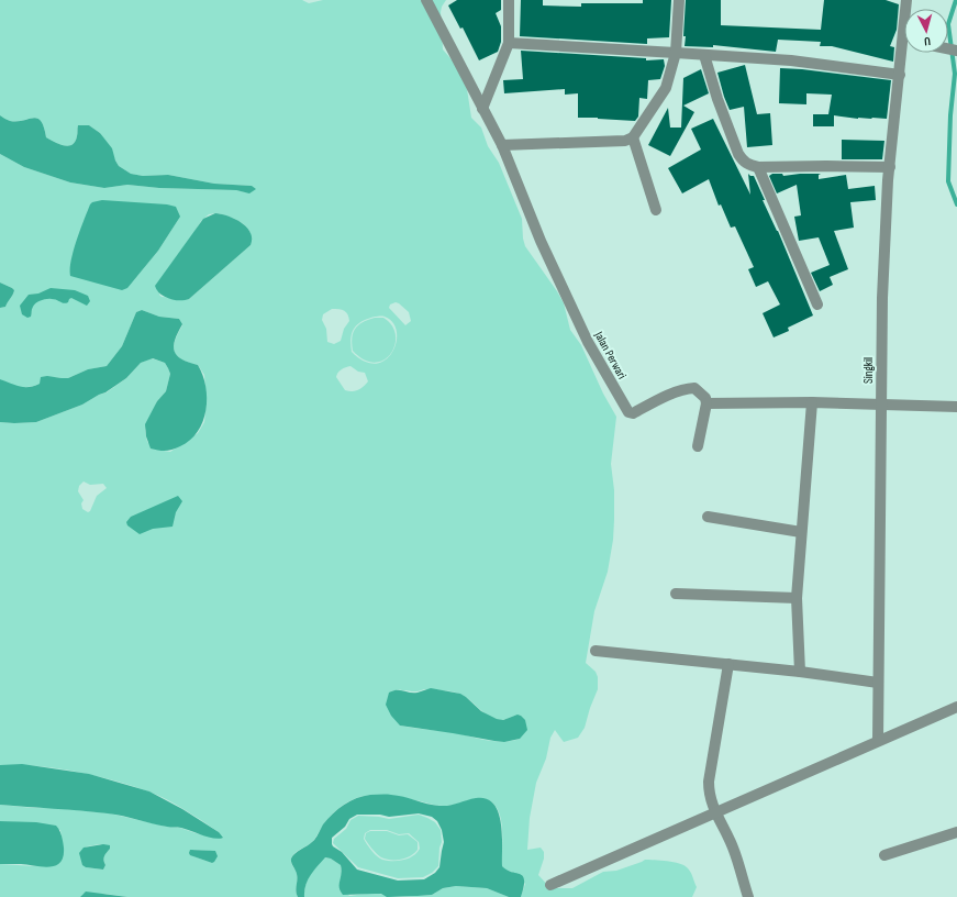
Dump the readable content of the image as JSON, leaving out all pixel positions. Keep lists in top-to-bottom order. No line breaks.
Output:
{"streets":{"street":["Jalan Perwari","Singkil"]},"north":"bottom"}
